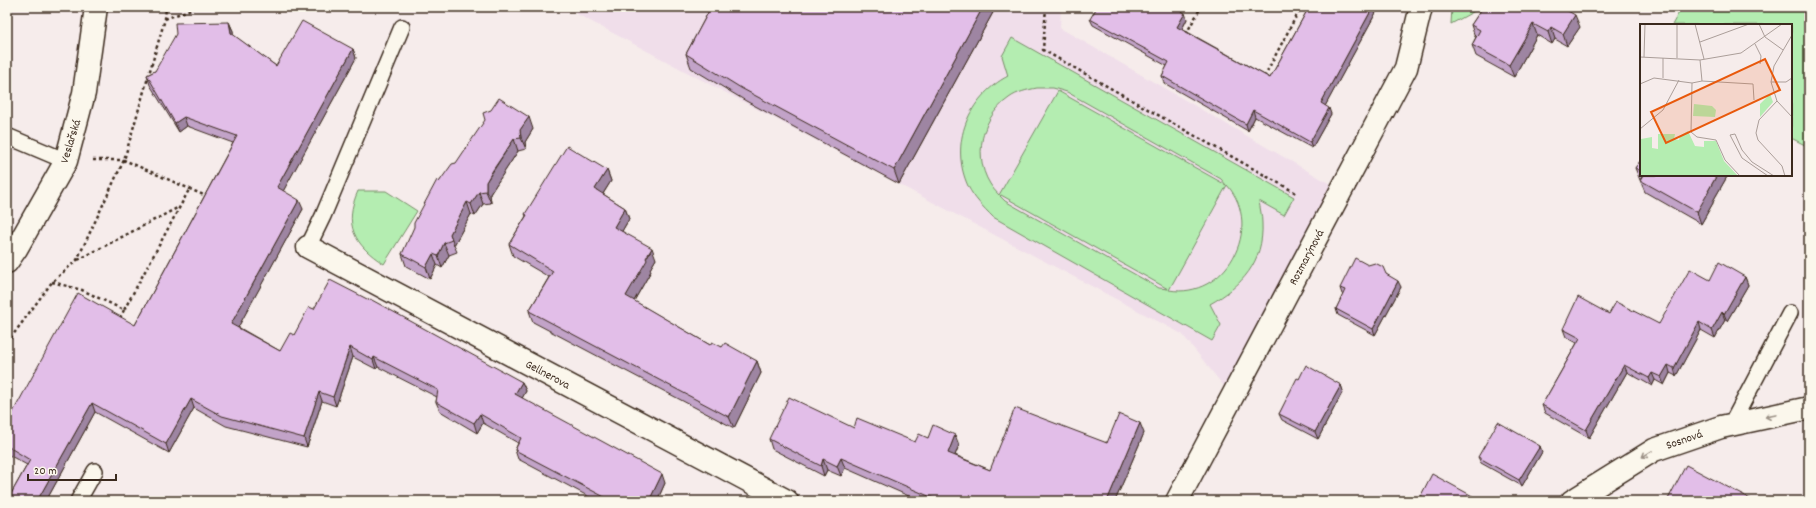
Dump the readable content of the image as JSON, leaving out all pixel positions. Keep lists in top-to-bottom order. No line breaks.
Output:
{"streets":{"street":["Veslařská","Rozmarýnová","Gellnerova","Sosnová"]},"one_way":["Sosnová"],"scale_bar":"20 m"}
